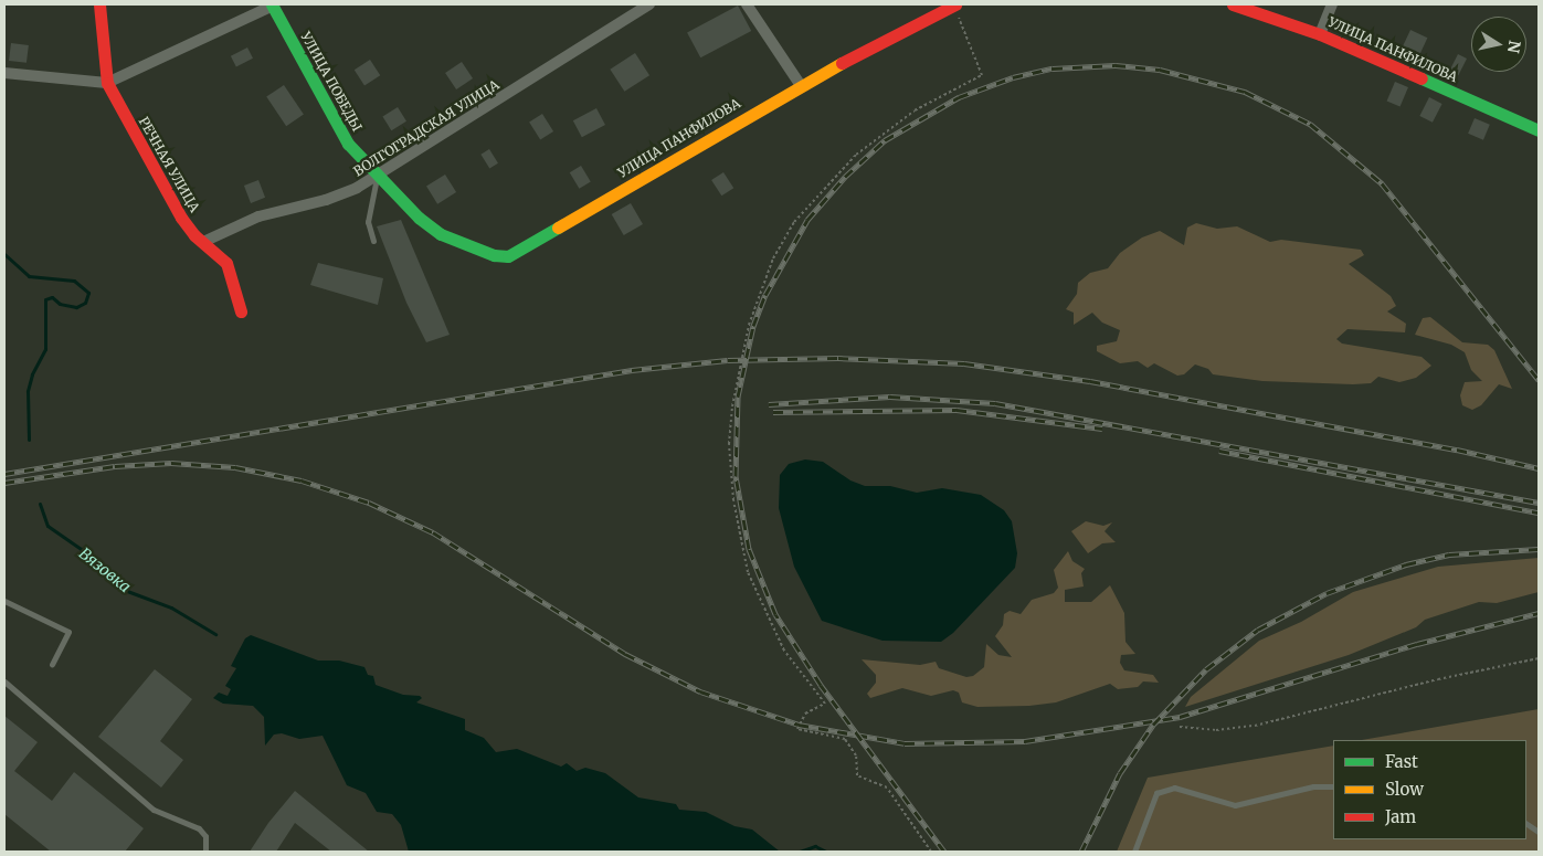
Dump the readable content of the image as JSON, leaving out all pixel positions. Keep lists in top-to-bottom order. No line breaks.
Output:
{"streets":{"street":["УЛИЦА ПАНФИЛОВА","УЛИЦА ПОБЕДЫ","ВОЛГОГРАДСКАЯ УЛИЦА","РЕЧНАЯ УЛИЦА"]},"crossings":[["УЛИЦА ПАНФИЛОВА","УЛИЦА ПОБЕДЫ"],["УЛИЦА ПОБЕДЫ","ВОЛГОГРАДСКАЯ УЛИЦА"],["ВОЛГОГРАДСКАЯ УЛИЦА","РЕЧНАЯ УЛИЦА"]],"water":["Вязовка"],"legend":["Fast","Slow","Jam"],"north":"right"}
